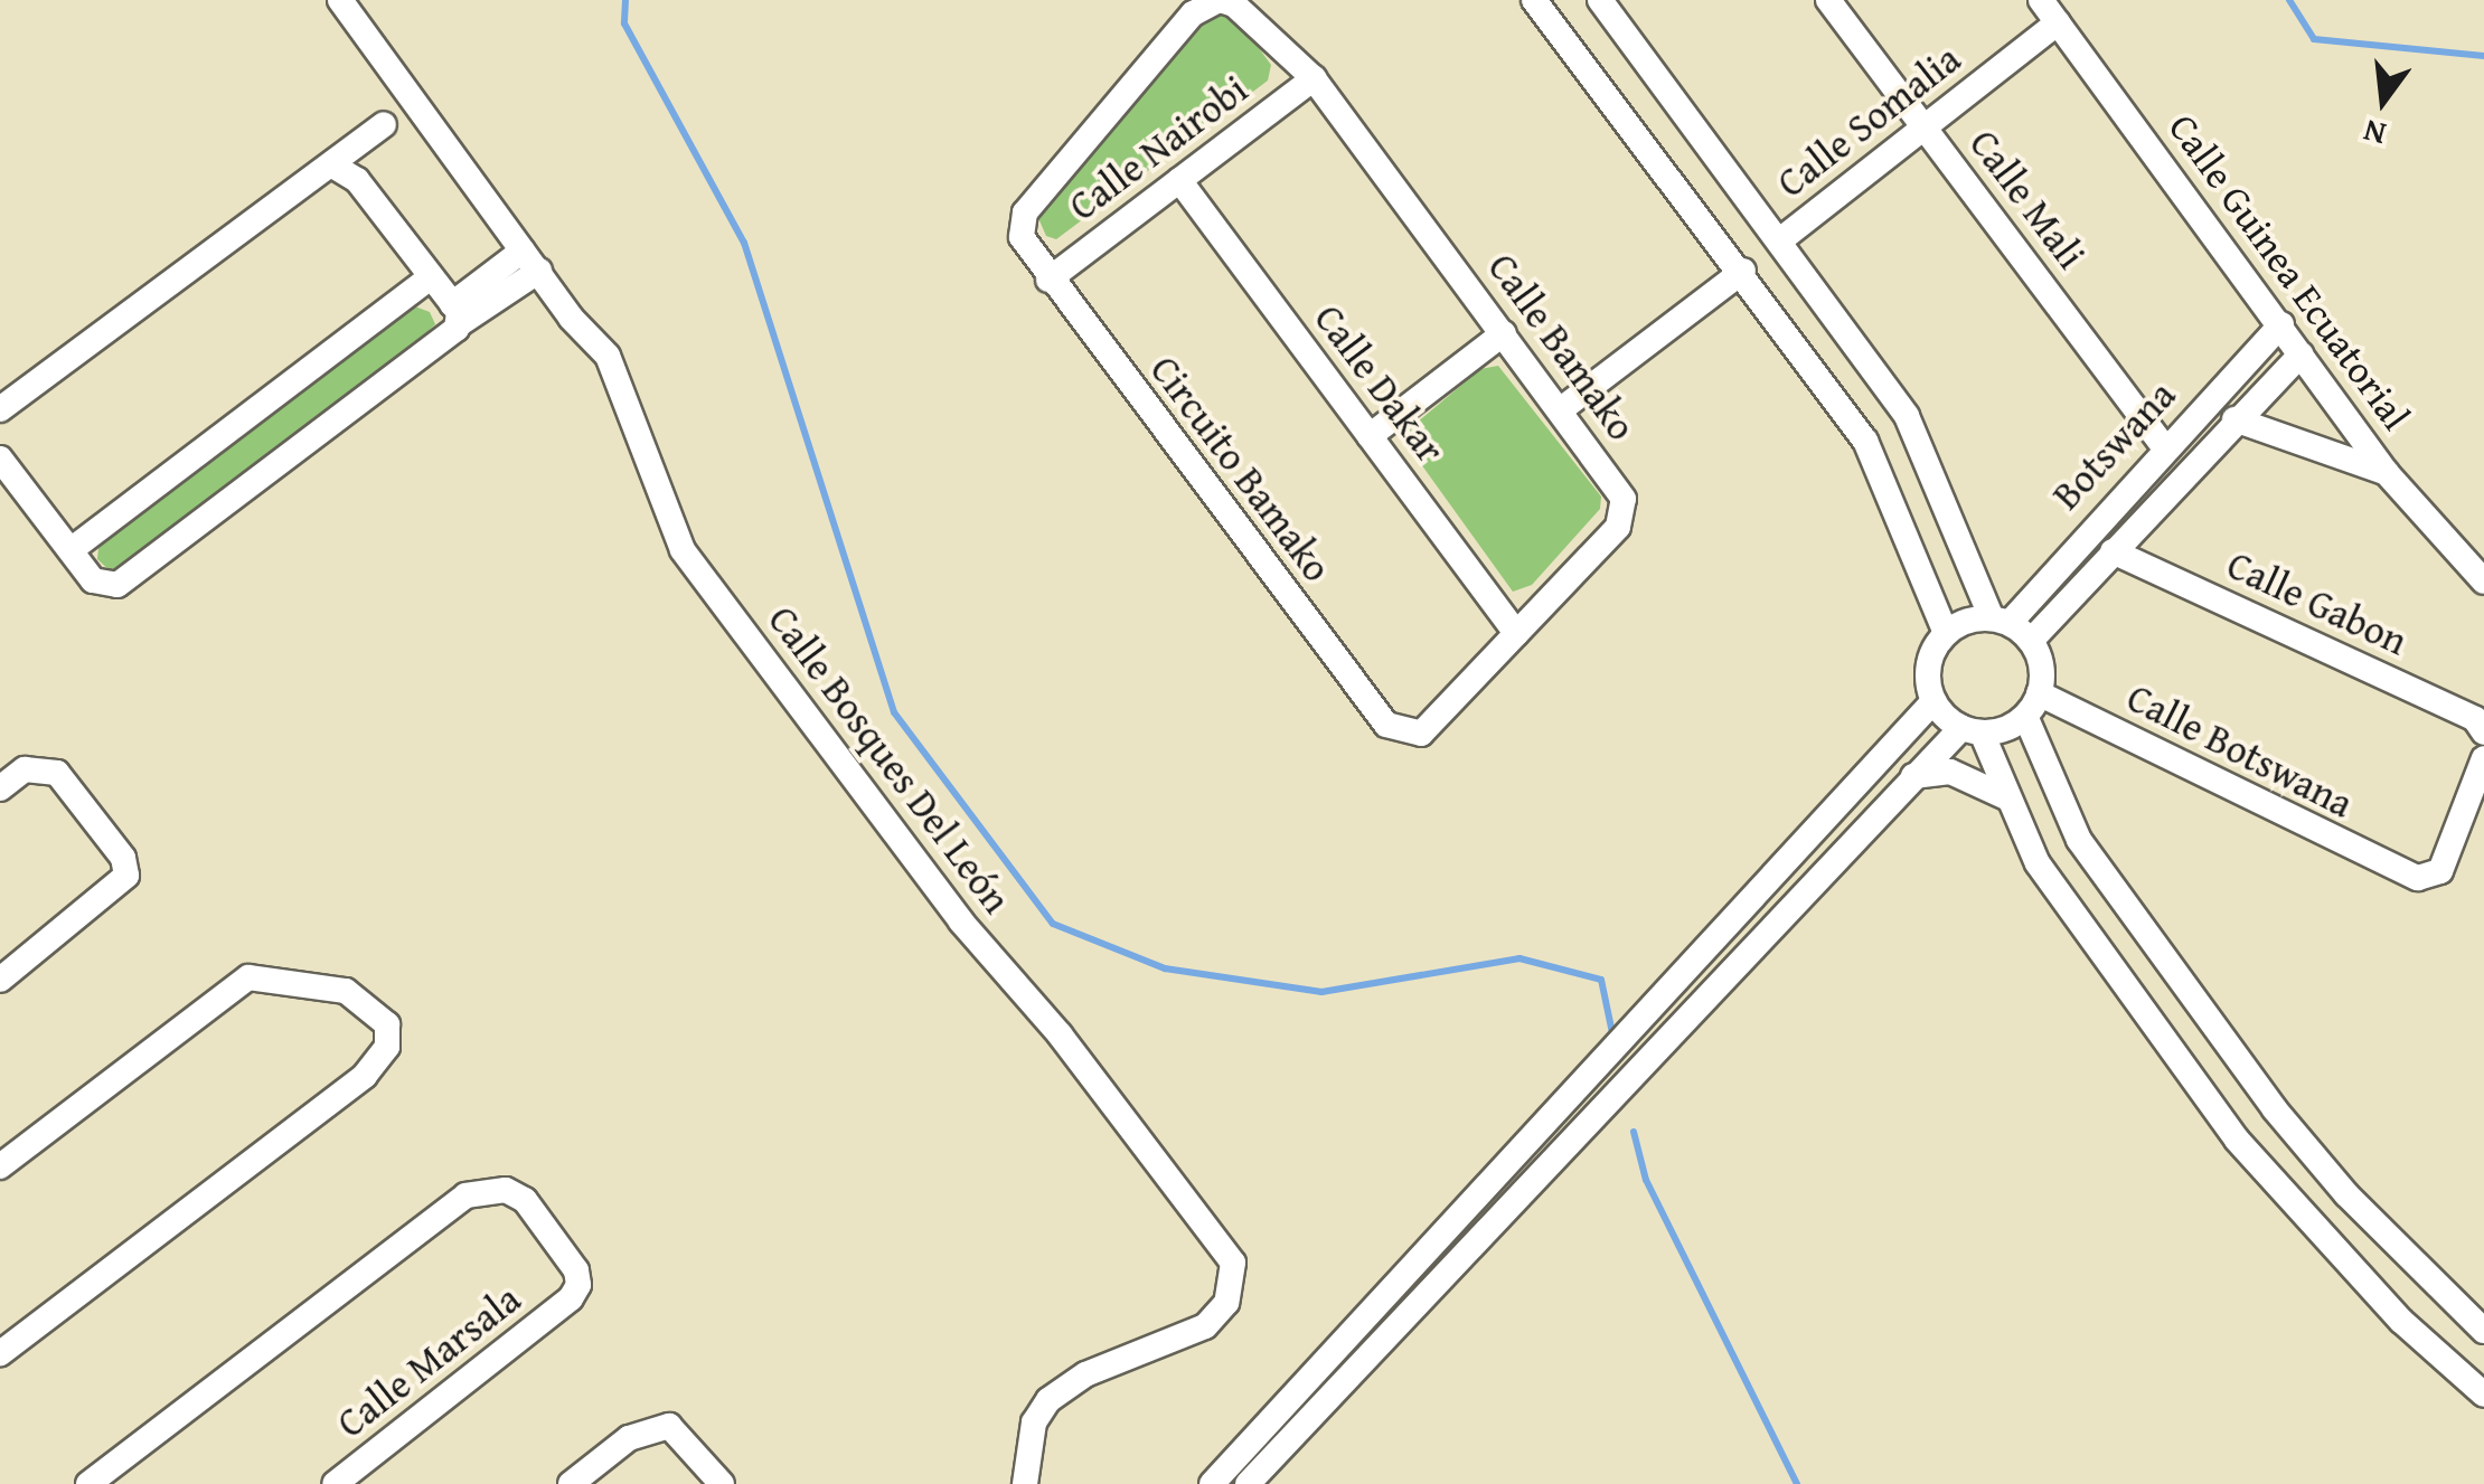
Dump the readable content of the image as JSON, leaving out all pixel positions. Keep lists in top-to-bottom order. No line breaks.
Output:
{"streets":{"street":["Calle Somalia","Calle Nairobi","Calle Mali","Calle Guinea Ecuatorial","Calle Bamako","Calle Dakar","Botswana","Circuito Bamako","Calle Gabon","Calle Botswana","Calle Bosques Del León","Calle Marsala"]},"crossings":[["Calle Somalia","Calle Mali"],["Calle Somalia","Calle Guinea Ecuatorial"],["Calle Nairobi","Calle Bamako"],["Calle Nairobi","Calle Dakar"],["Calle Nairobi","Circuito Bamako"],["Calle Mali","Botswana"],["Calle Guinea Ecuatorial","Botswana"],["Calle Bamako","Calle Dakar"],["Calle Bamako","Circuito Bamako"],["Botswana","Calle Gabon"],["Botswana","Calle Botswana"]],"north":"bottom"}
